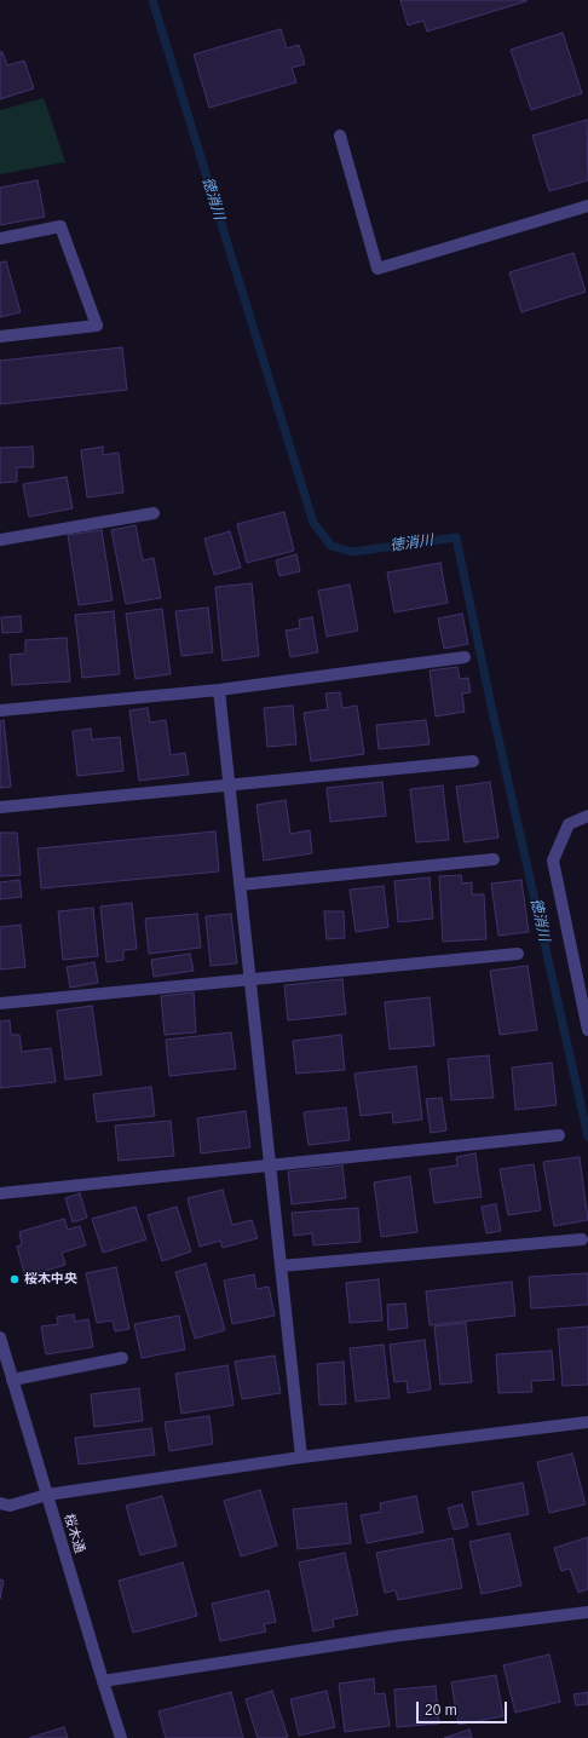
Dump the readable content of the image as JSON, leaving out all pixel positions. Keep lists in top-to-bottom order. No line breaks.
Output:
{"streets":{"street":["桜木通"]},"water":["徳消川"],"places":["桜木中央"],"scale_bar":"20 m"}
